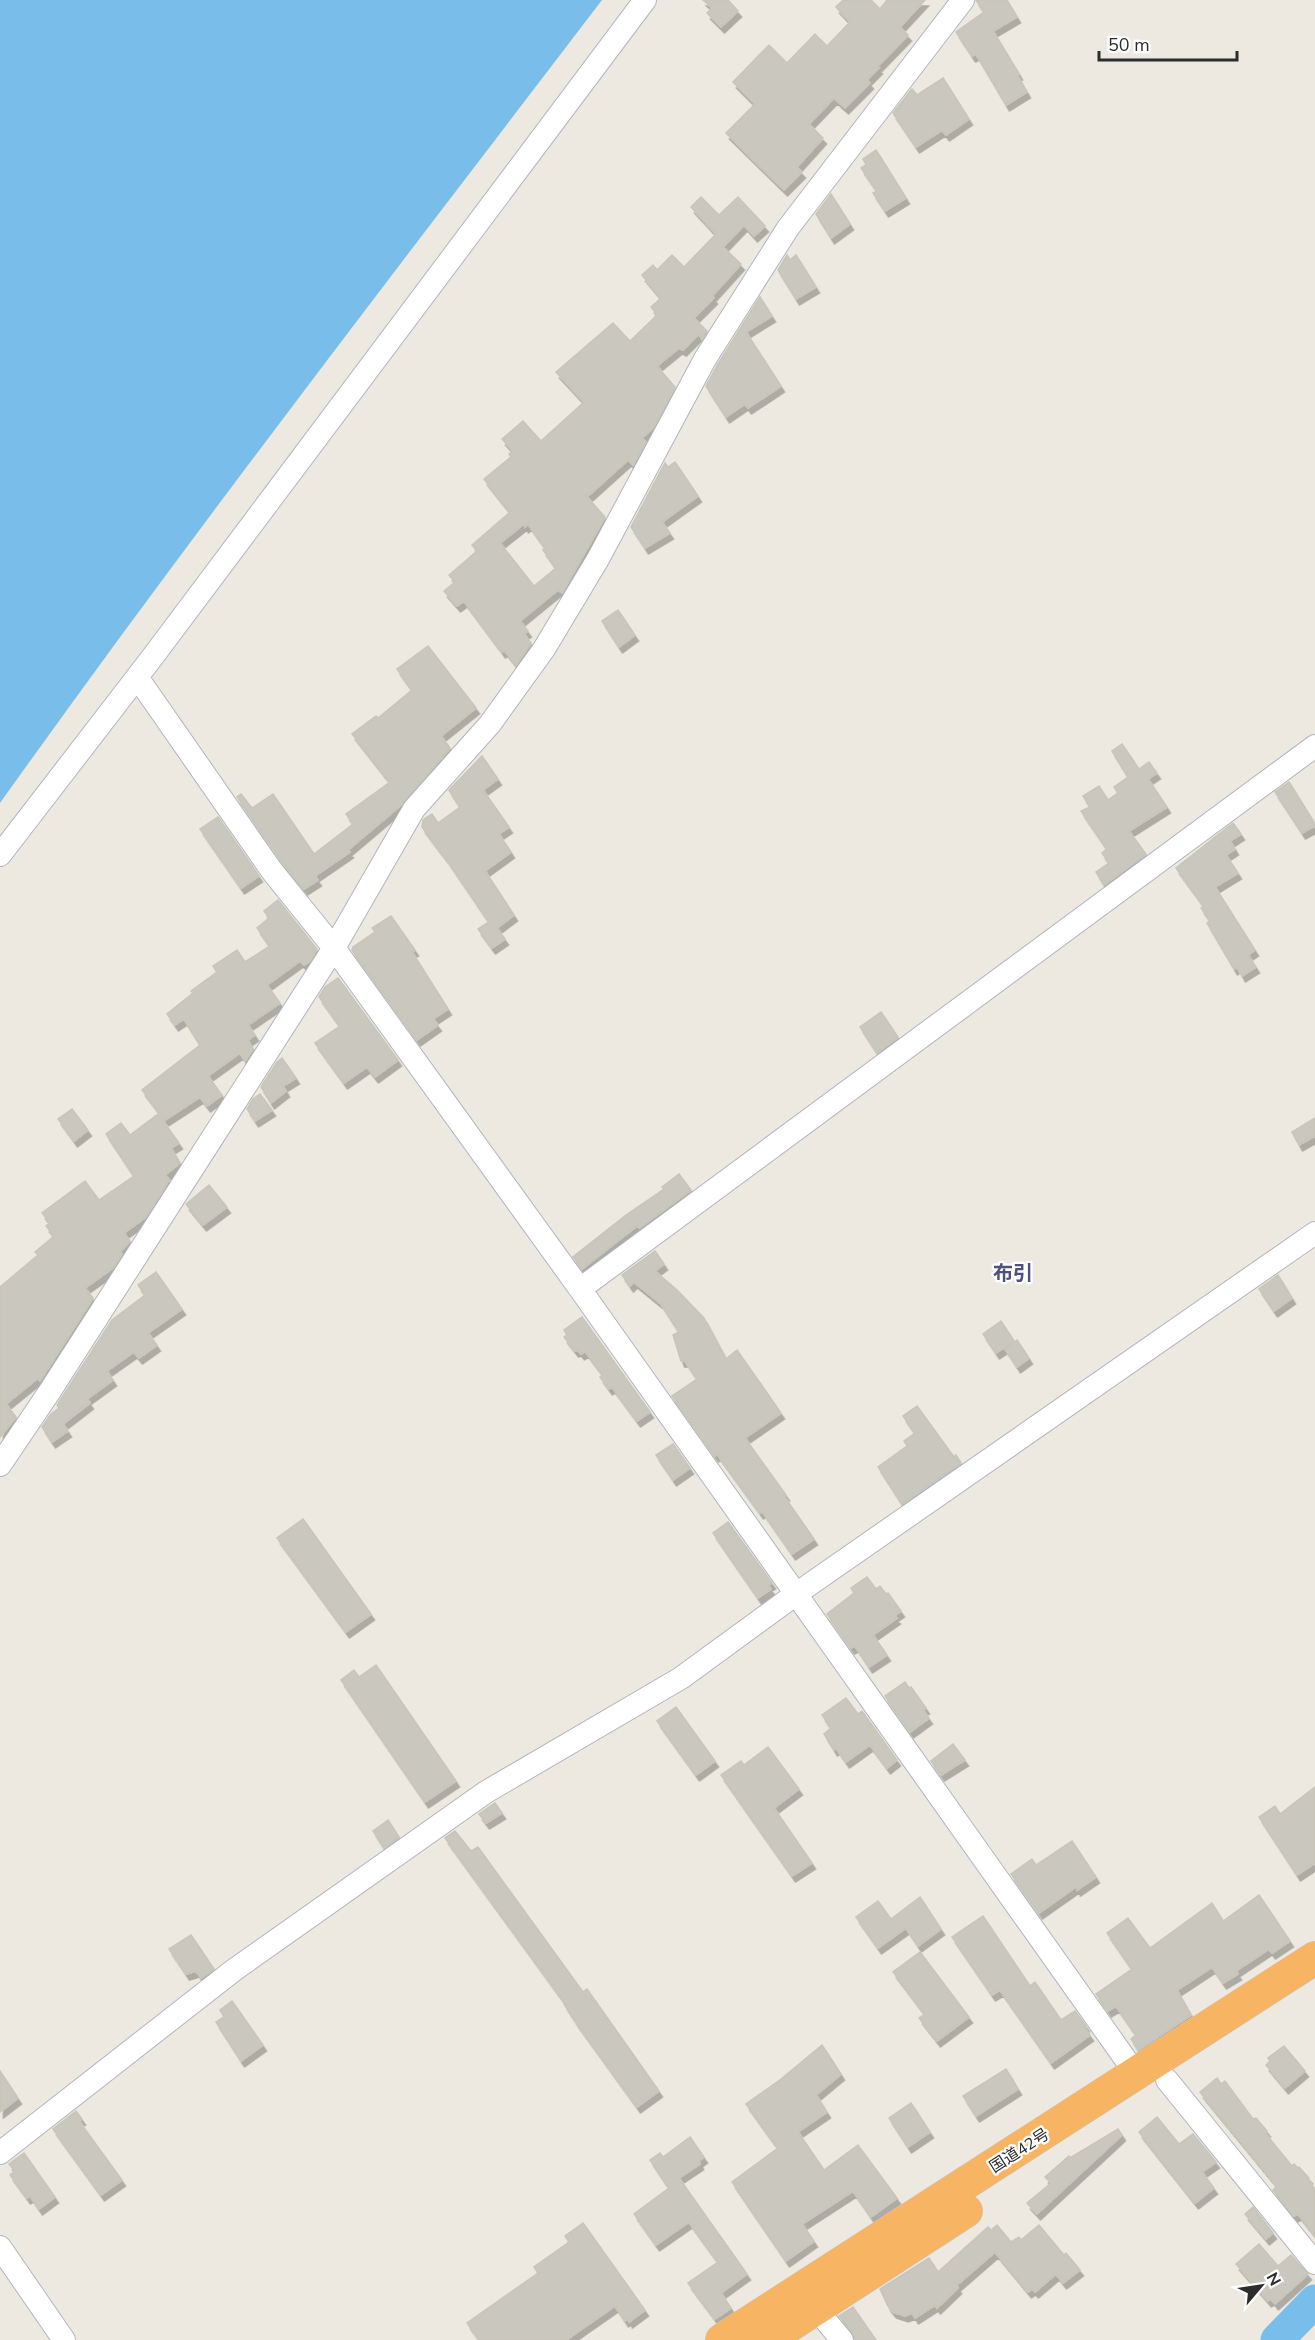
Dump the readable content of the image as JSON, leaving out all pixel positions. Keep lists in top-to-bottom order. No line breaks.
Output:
{"streets":{"highway":["国道42号"]},"districts":["布引"],"scale_bar":"50 m","north":"top right"}
